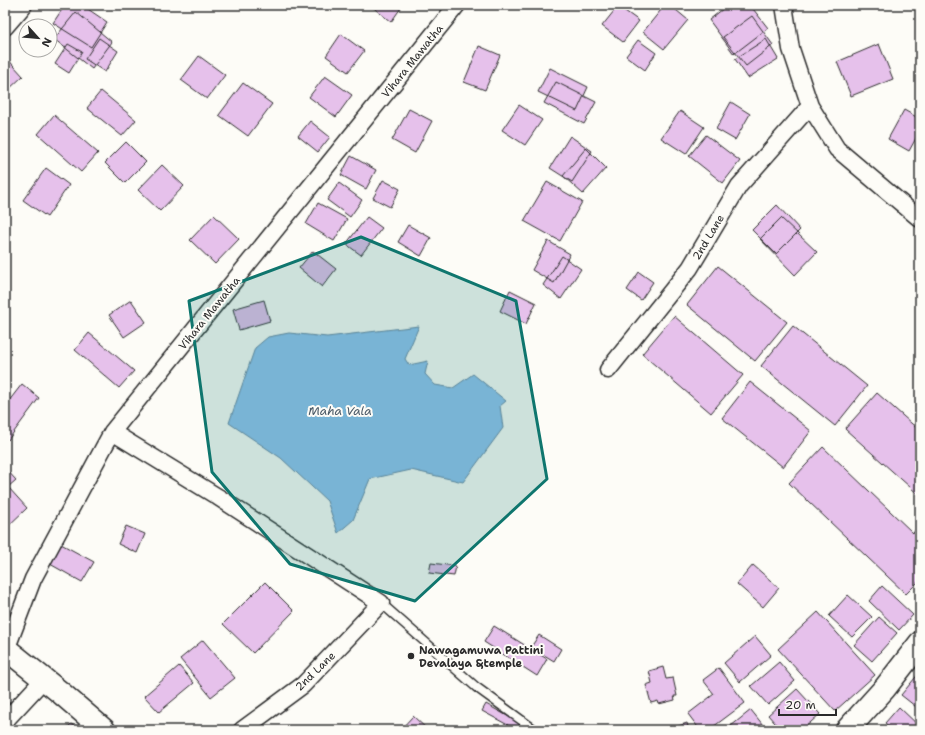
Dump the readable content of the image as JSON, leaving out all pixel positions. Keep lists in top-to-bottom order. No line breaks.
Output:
{"streets":{"street":["Vihara Mawatha","2nd Lane"]},"water":["Maha Vala"],"places":["Nawagamuwa Pattini Devalaya &temple"],"scale_bar":"20 m","north":"bottom right"}
